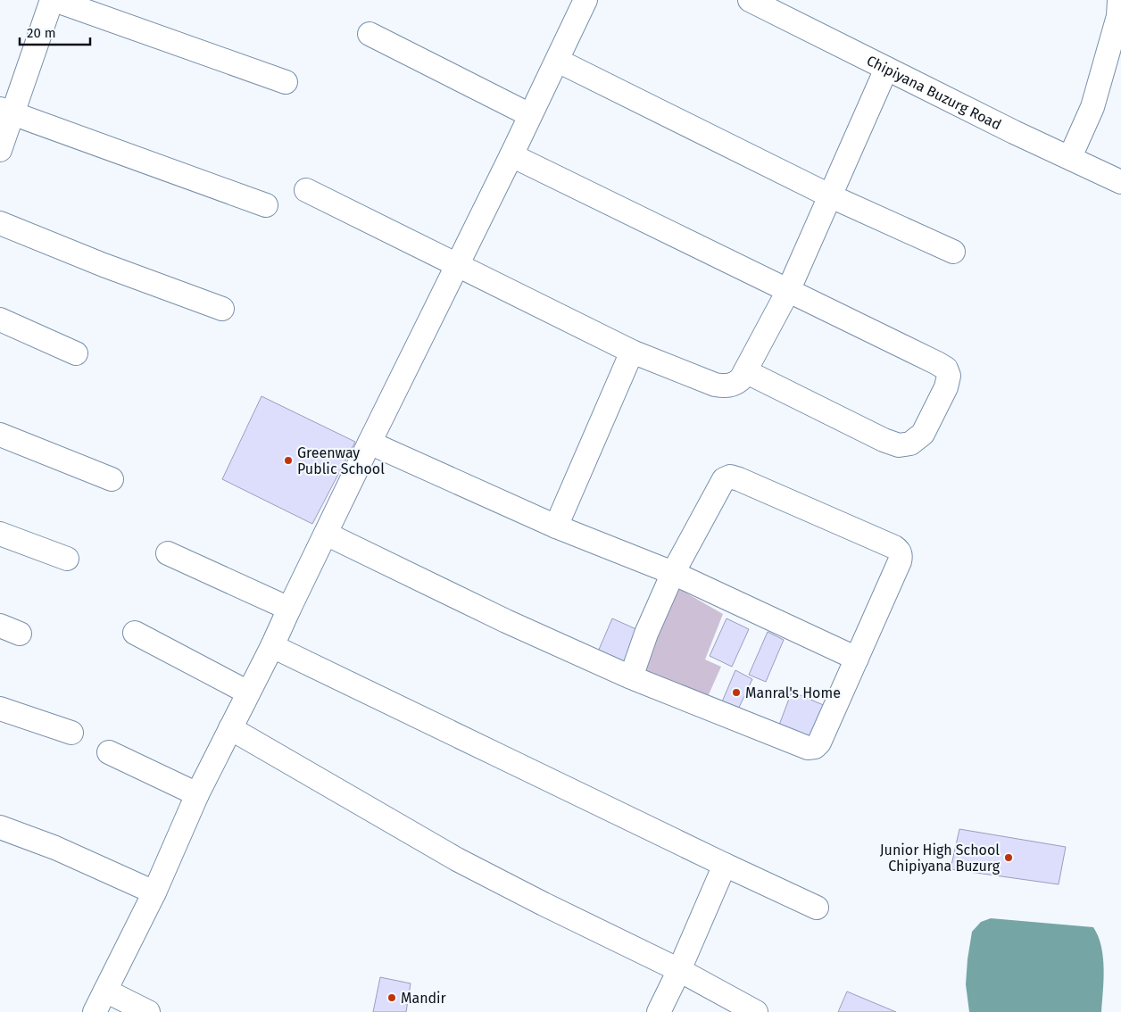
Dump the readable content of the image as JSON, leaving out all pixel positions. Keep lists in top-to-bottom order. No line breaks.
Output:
{"streets":{"street":["Chipiyana Buzurg Road"]},"places":["Greenway Public School","Manral's Home","Junior High School Chipiyana Buzurg","Mandir"],"scale_bar":"20 m"}
